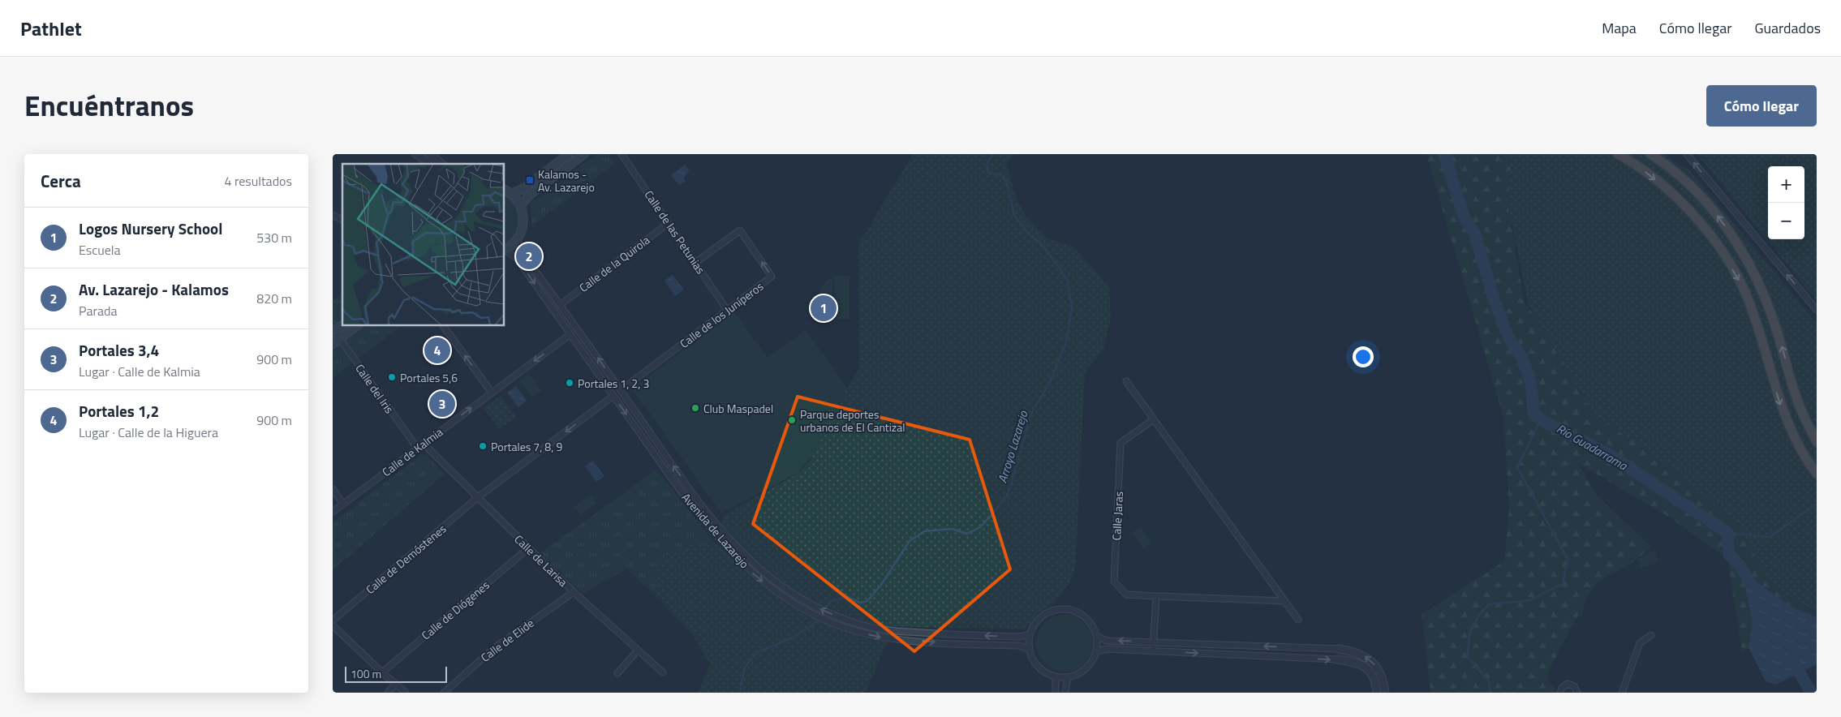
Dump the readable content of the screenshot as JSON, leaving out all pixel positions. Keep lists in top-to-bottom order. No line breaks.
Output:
{"streets":{"street":["Calle de las Petunias","Calle de la Quirola","Calle de los Juníperos","Calle del Iris","Calle de Kalmia","Calle Jaras","Avenida de Lazarejo","Calle de Demóstenes","Calle de Larisa","Calle de Diógenes","Calle de Elide"]},"crossings":[["Calle de las Petunias","Calle de la Quirola"],["Calle de las Petunias","Calle de los Juníperos"],["Calle de la Quirola","Avenida de Lazarejo"],["Calle de los Juníperos","Avenida de Lazarejo"],["Calle del Iris","Calle de Kalmia"],["Calle de Kalmia","Avenida de Lazarejo"],["Calle de Kalmia","Calle de Larisa"],["Avenida de Lazarejo","Calle de Demóstenes"],["Calle de Demóstenes","Calle de Larisa"],["Calle de Larisa","Calle de Diógenes"],["Calle de Larisa","Calle de Elide"]],"one_way":["Calle de Demóstenes"],"water":["Arroyo Lazarejo","Río Guadarrama"],"places":{"transit":["Kalamos - Av. Lazarejo"],"other":["Portales 5,6","Portales 1, 2, 3","Club Maspadel","Parque deportes urbanos de El Cantizal","Portales 7, 8, 9"]},"scale_bar":"100 m","page":{"header":"Pathlet","nav":["Mapa","Cómo llegar","Guardados"],"title":"Encuéntranos","buttons":"Cómo llegar","heading":["Cerca","4 resultados"],"map_buttons":["+","−"],"list":[{"mark":"1","name":"Logos Nursery School","note":"Escuela","value":"530 m"},{"mark":"2","name":"Av. Lazarejo - Kalamos","note":"Parada","value":"820 m"},{"mark":"3","name":"Portales 3,4","note":"Lugar · Calle de Kalmia","value":"900 m"},{"mark":"4","name":"Portales 1,2","note":"Lugar · Calle de la Higuera","value":"900 m"}],"pins":["2","1","4","3"],"scale":"100 m"}}
